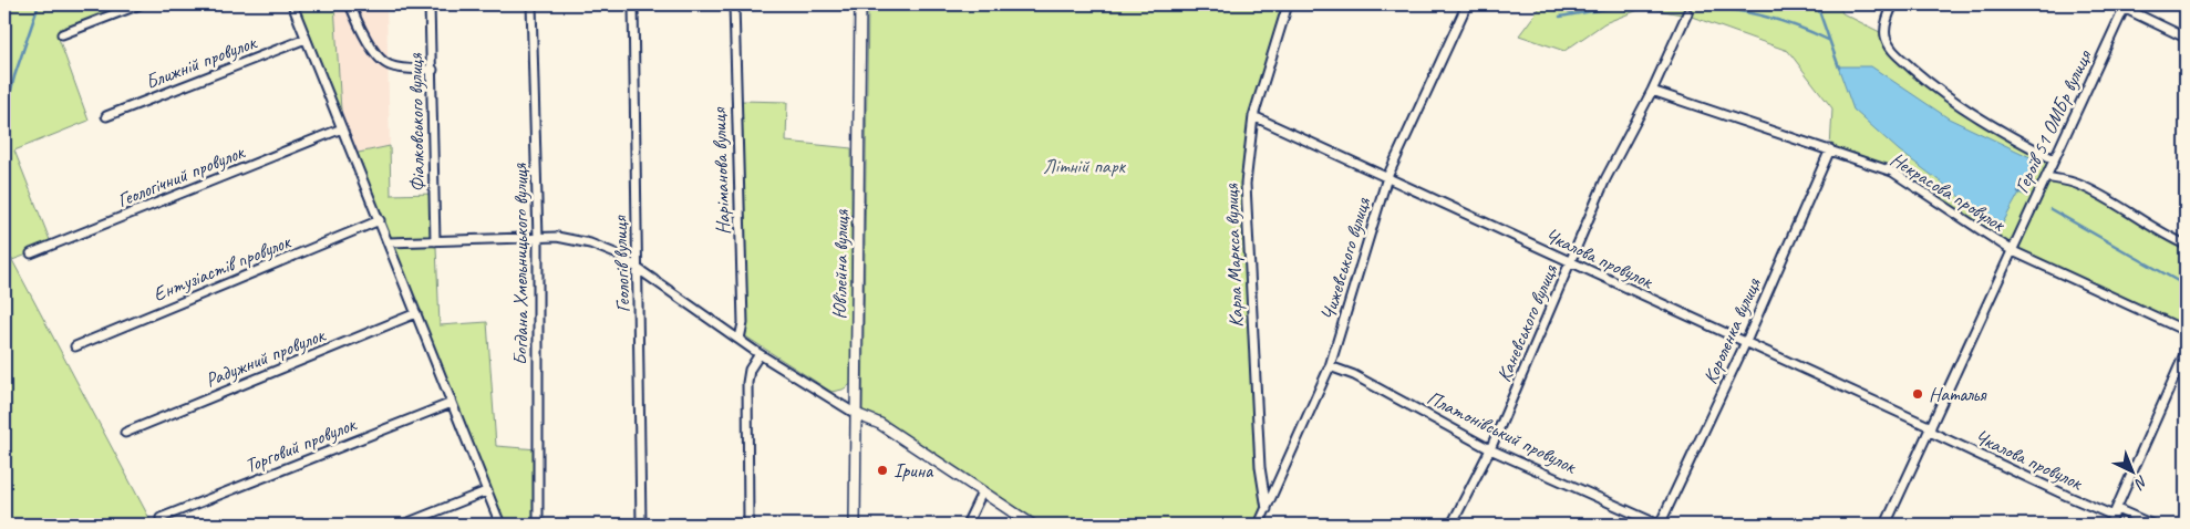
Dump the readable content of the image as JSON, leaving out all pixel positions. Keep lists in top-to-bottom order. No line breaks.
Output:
{"streets":{"street":["Ближній провулок","Героїв 51 ОМБр вулиця","Фіалковського вулиця","Наріманова вулиця","Геологічний провулок","Некрасова провулок","Карла Маркса вулиця","Чкалова провулок","Чижевського вулиця","Богдана Хмельницького вулиця","Геологів вулиця","Ювілейна вулиця","Ентузіастів провулок","Каневського вулиця","Короленка вулиця","Радужний провулок","Платонівський провулок","Торговий провулок"]},"crossings":[["Героїв 51 ОМБр вулиця","Некрасова провулок"],["Героїв 51 ОМБр вулиця","Чкалова провулок"],["Некрасова провулок","Каневського вулиця"],["Некрасова провулок","Короленка вулиця"],["Карла Маркса вулиця","Чкалова провулок"],["Карла Маркса вулиця","Чижевського вулиця"],["Чкалова провулок","Чижевського вулиця"],["Чкалова провулок","Каневського вулиця"],["Чкалова провулок","Короленка вулиця"],["Чижевського вулиця","Платонівський провулок"],["Каневського вулиця","Платонівський провулок"],["Короленка вулиця","Платонівський провулок"]],"parks":["Літній парк"],"places":["Наталья","Ірина"],"north":"bottom right"}
